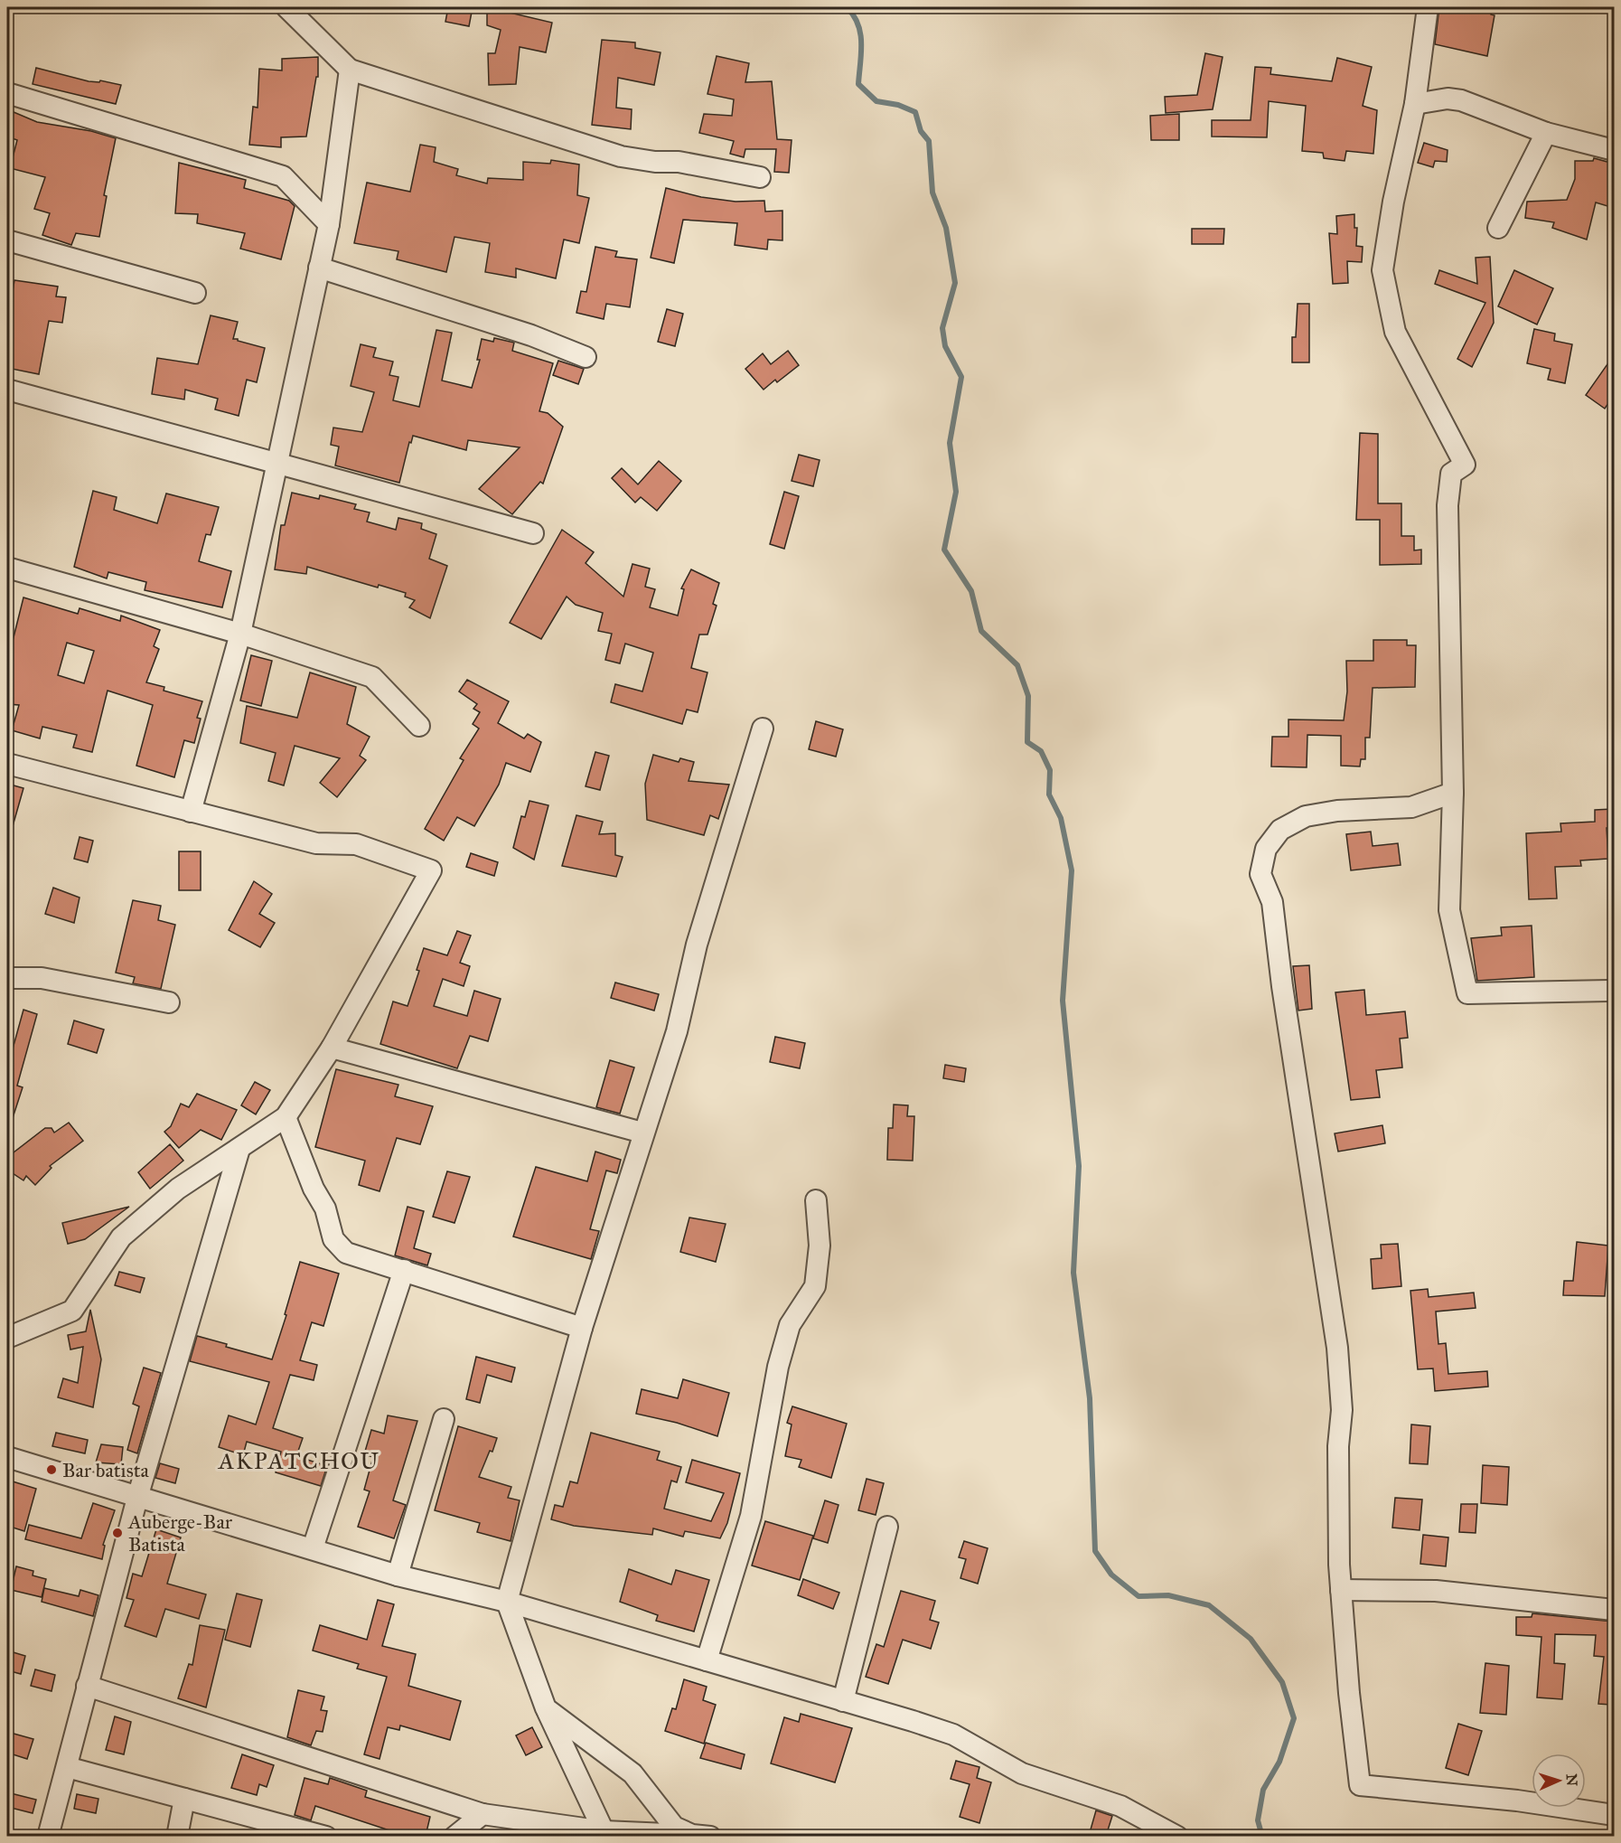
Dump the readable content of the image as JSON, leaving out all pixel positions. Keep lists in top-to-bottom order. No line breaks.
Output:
{"districts":["AKPATCHOU"],"places":["Bar batista","Auberge-Bar Batista"],"north":"right"}
